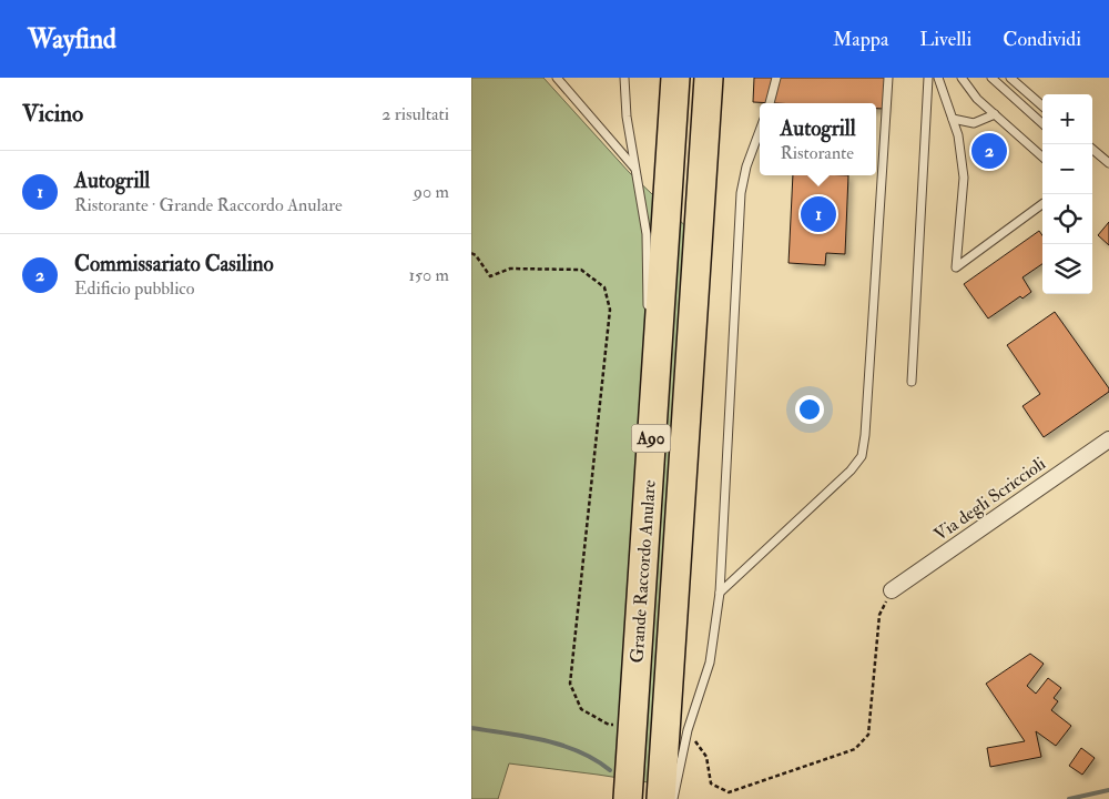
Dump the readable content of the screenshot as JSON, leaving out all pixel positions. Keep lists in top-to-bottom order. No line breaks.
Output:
{"streets":{"highway":["A90","Grande Raccordo Anulare"],"street":["Via degli Scriccioli"]},"page":{"header":"Wayfind","nav":["Mappa","Livelli","Condividi"],"heading":["Vicino","2 risultati"],"map_buttons":["+","−"],"popup":["Autogrill","Ristorante"],"pins":["2","1"],"list":[{"mark":"1","name":"Autogrill","note":"Ristorante · Grande Raccordo Anulare","value":"90 m"},{"mark":"2","name":"Commissariato Casilino","note":"Edificio pubblico","value":"150 m"}]}}
